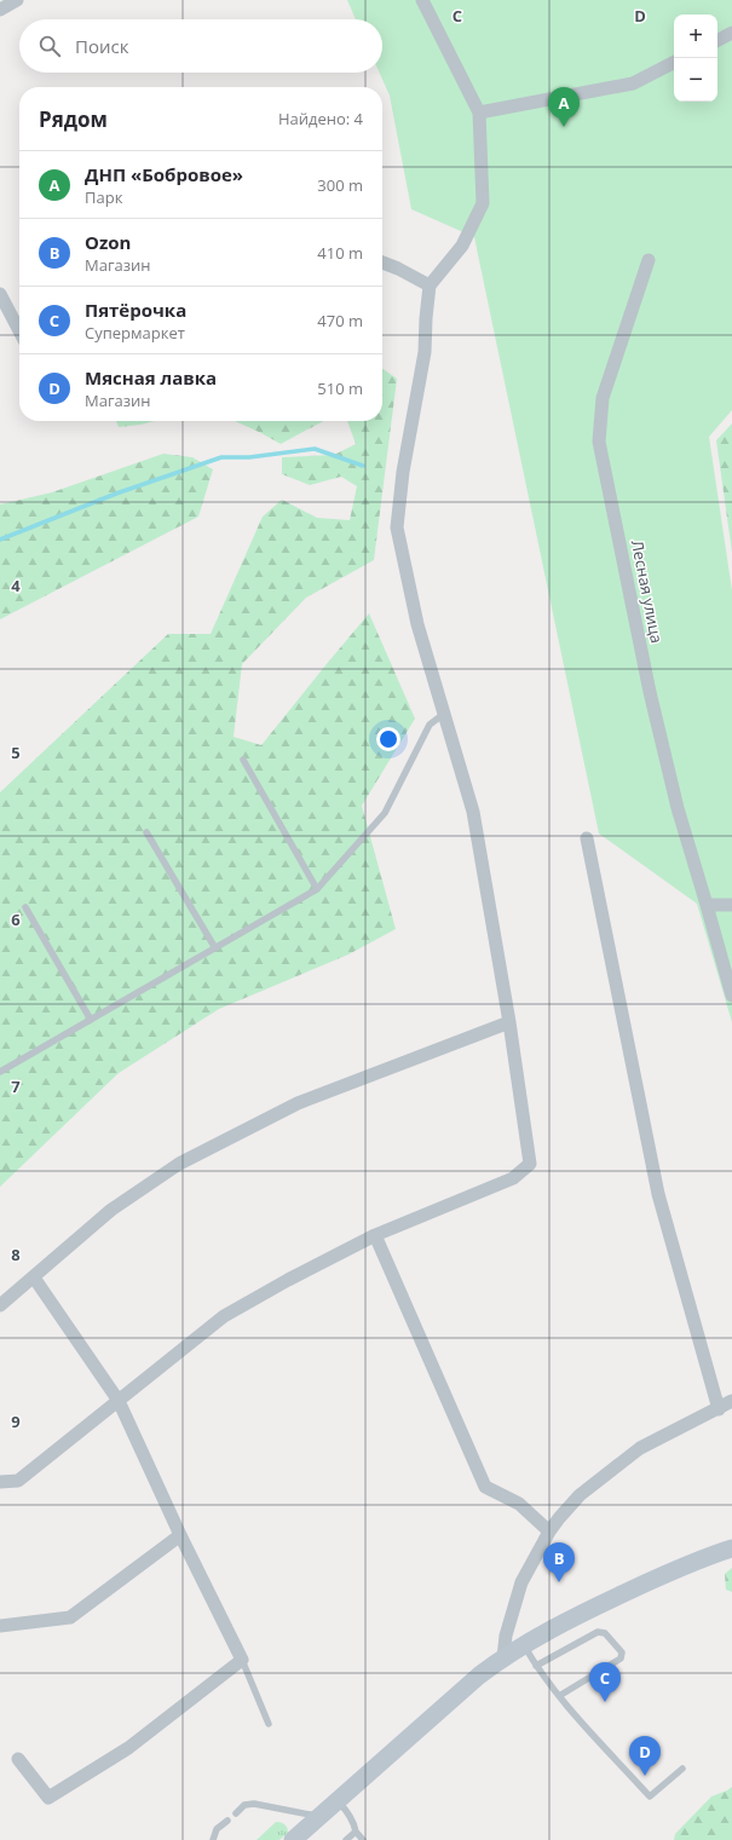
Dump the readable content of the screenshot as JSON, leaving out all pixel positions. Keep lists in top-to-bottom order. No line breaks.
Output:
{"streets":{"street":["Лесная улица"]},"page":{"map_buttons":["+","−"],"search":"Поиск","pins":["A","B","C","D"],"heading":["Рядом","Найдено: 4"],"list":[{"mark":"A","name":"ДНП «Бобровое»","note":"Парк","value":"300 m"},{"mark":"B","name":"Ozon","note":"Магазин","value":"410 m"},{"mark":"C","name":"Пятёрочка","note":"Супермаркет","value":"470 m"},{"mark":"D","name":"Мясная лавка","note":"Магазин","value":"510 m"}]},"grid":{"columns":["C","D"],"rows":["4","5","6","7","8","9"]}}
